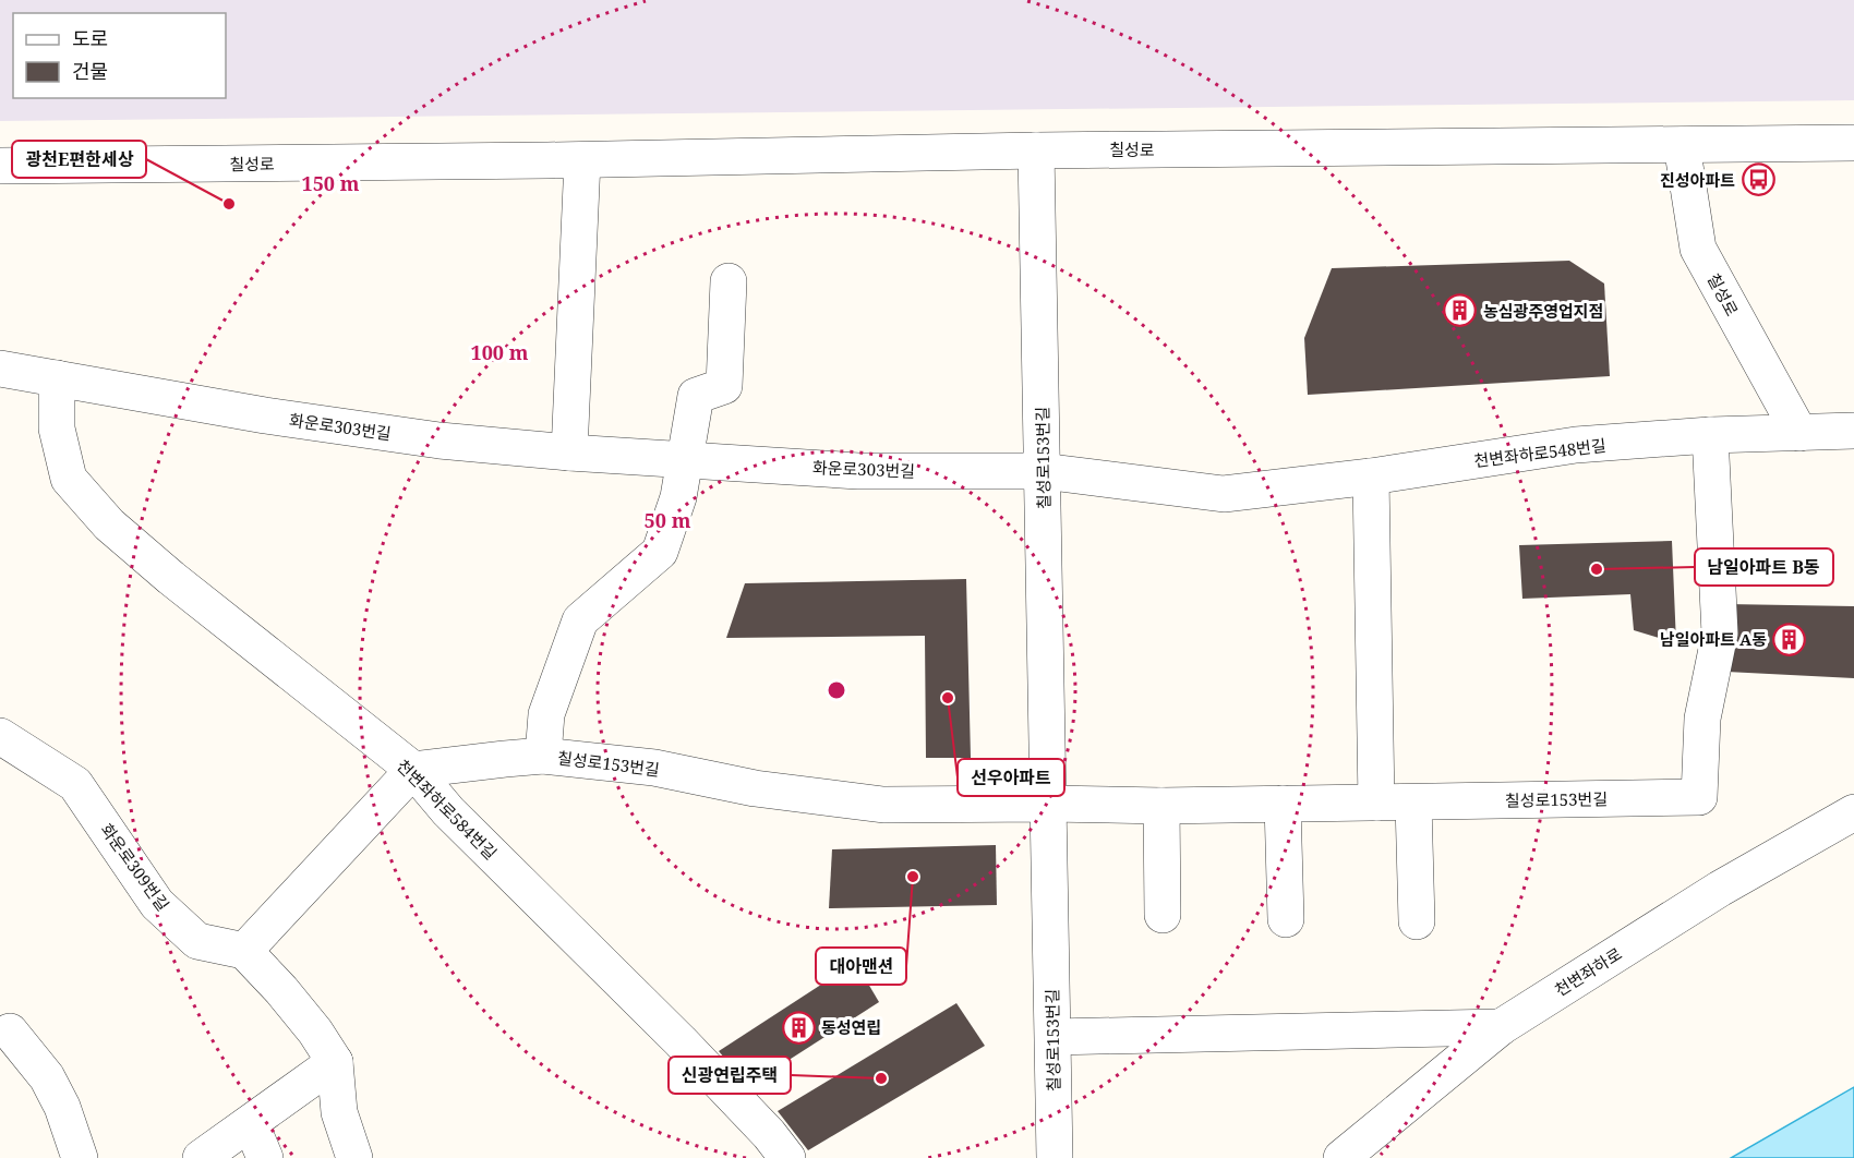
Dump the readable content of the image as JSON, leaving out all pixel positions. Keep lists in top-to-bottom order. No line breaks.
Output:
{"streets":{"street":["칠성로","화운로303번길","천변좌하로548번길","칠성로153번길","천변좌하로584번길","화운로309번길","천변좌하로"]},"crossings":[["칠성로","천변좌하로548번길"],["칠성로","칠성로153번길"],["화운로303번길","천변좌하로548번길"],["화운로303번길","칠성로153번길"],["화운로303번길","천변좌하로584번길"],["천변좌하로548번길","칠성로153번길"],["칠성로153번길","천변좌하로584번길"]],"places":{"bus stop":["진성아파트"],"other":["광천E편한세상","남일아파트 B동","선우아파트","대아맨션","신광연립주택"],"building":["농심광주영업지점","남일아파트 A동","동성연립"]},"legend":["도로","건물"],"rings":["150 m","100 m","50 m"]}
